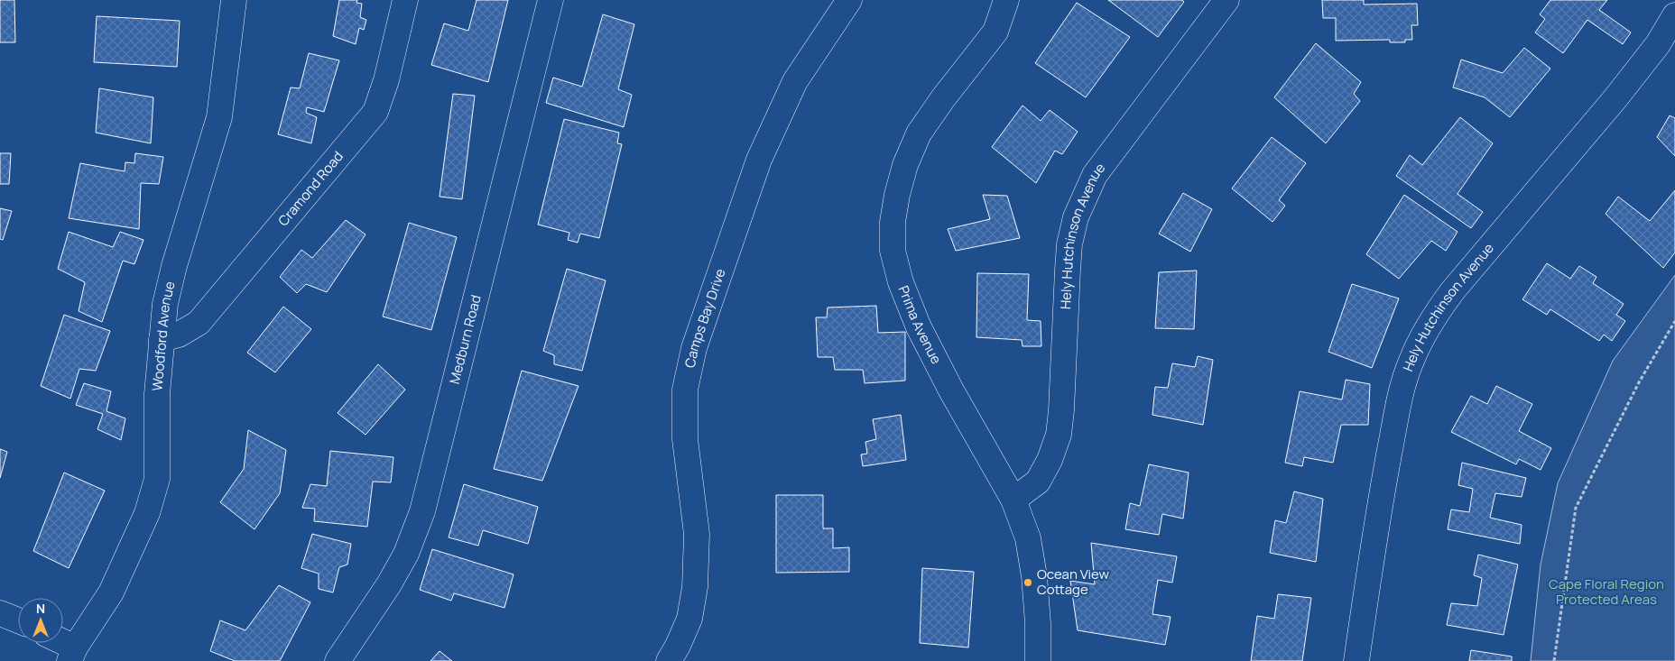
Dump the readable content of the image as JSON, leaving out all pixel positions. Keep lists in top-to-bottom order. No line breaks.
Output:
{"streets":{"street":["Cramond Road","Hely Hutchinson Avenue","Camps Bay Drive","Prima Avenue","Woodford Avenue","Medburn Road"]},"crossings":[["Cramond Road","Woodford Avenue"],["Hely Hutchinson Avenue","Prima Avenue"]],"parks":["Cape Floral Region Protected Areas"],"places":["Ocean View Cottage"],"north":"top"}
